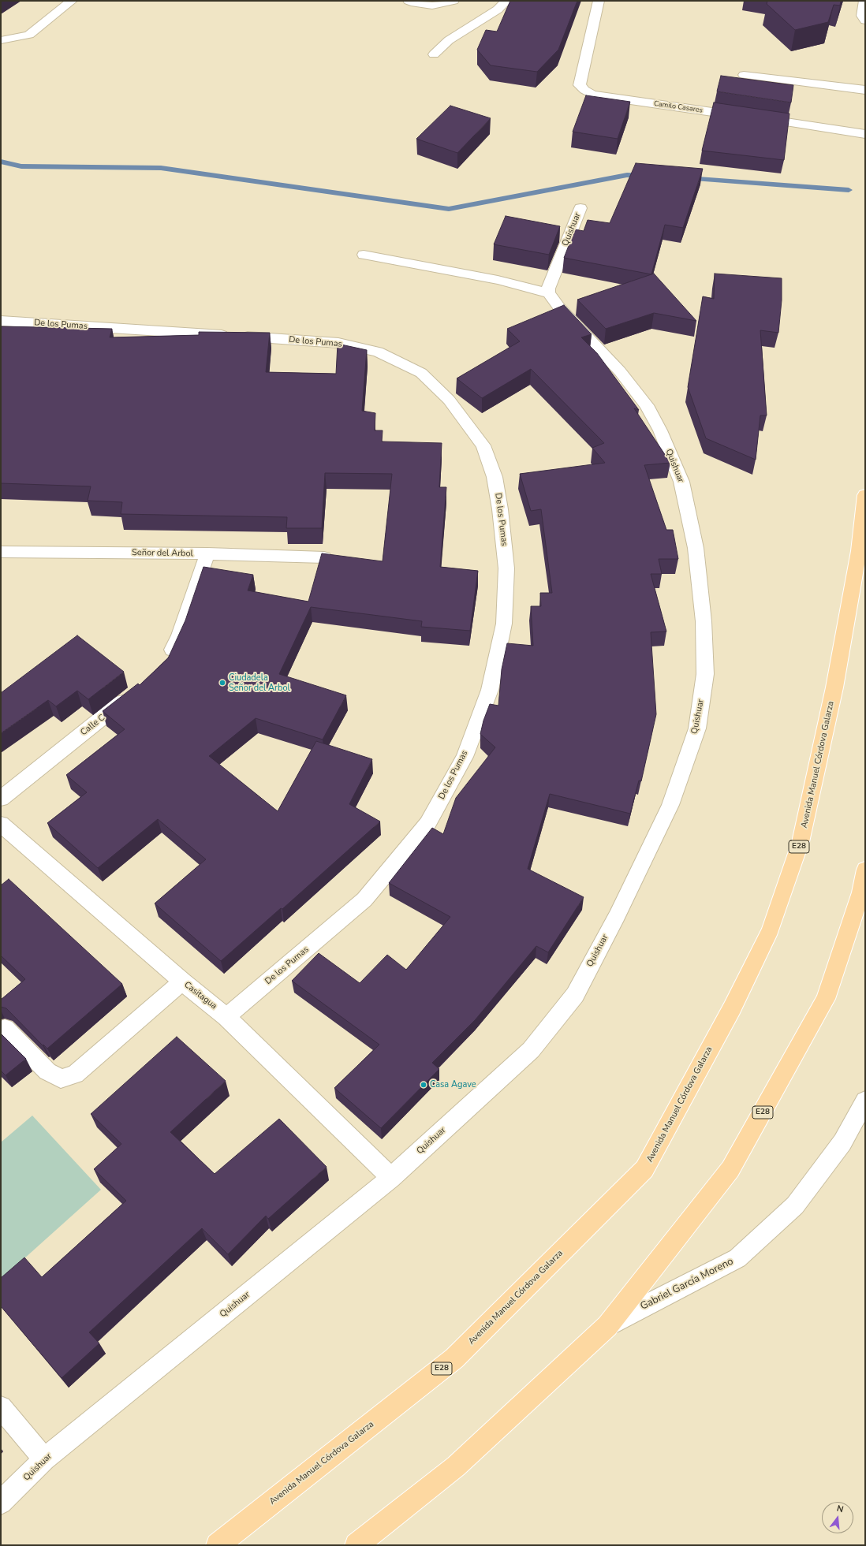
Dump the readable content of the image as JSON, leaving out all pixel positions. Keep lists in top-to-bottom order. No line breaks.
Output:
{"streets":{"main road":["Avenida Manuel Córdova Galarza","E28"],"street":["Camilo Casares","Quishuar","De los Pumas","Señor del Arbol","Calle C","Casitagua","Gabriel García Moreno"]},"crossings":[["Quishuar","Casitagua"],["De los Pumas","Casitagua"],["E28","Gabriel García Moreno"]],"places":["Ciudadela Señor del Arbol","Casa Agave"],"north":"top"}
